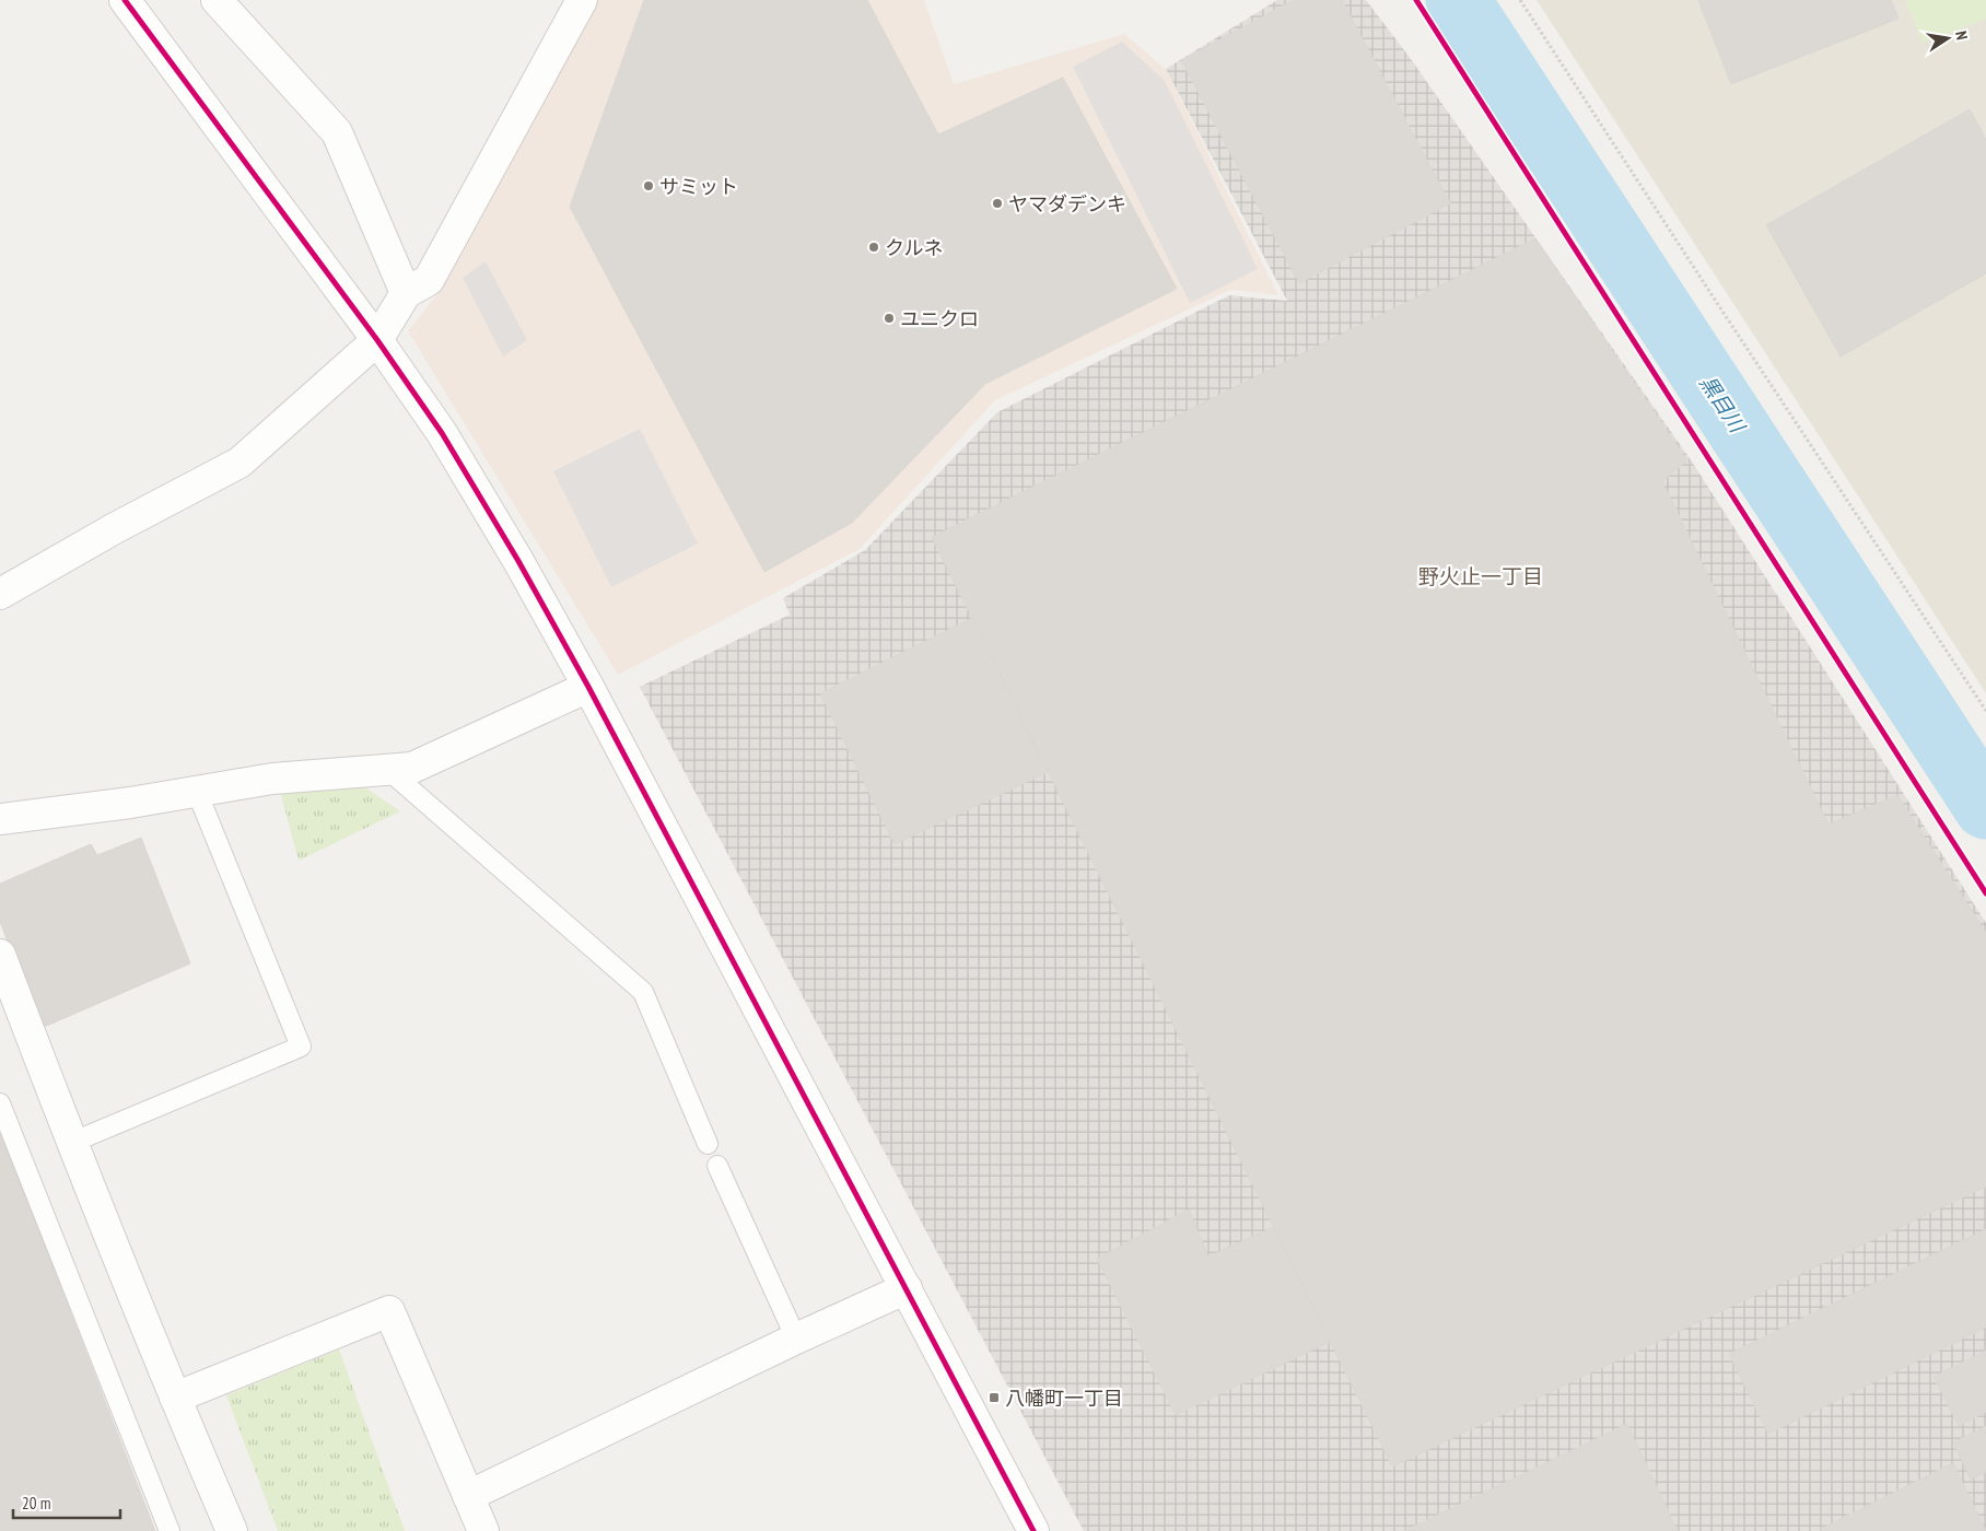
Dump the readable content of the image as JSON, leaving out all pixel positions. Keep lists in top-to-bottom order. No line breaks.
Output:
{"districts":["野火止一丁目"],"water":["黒目川"],"places":{"other":["サミット","ヤマダデンキ","クルネ","ユニクロ"],"transit":["八幡町一丁目"]},"scale_bar":"20 m","north":"right"}
